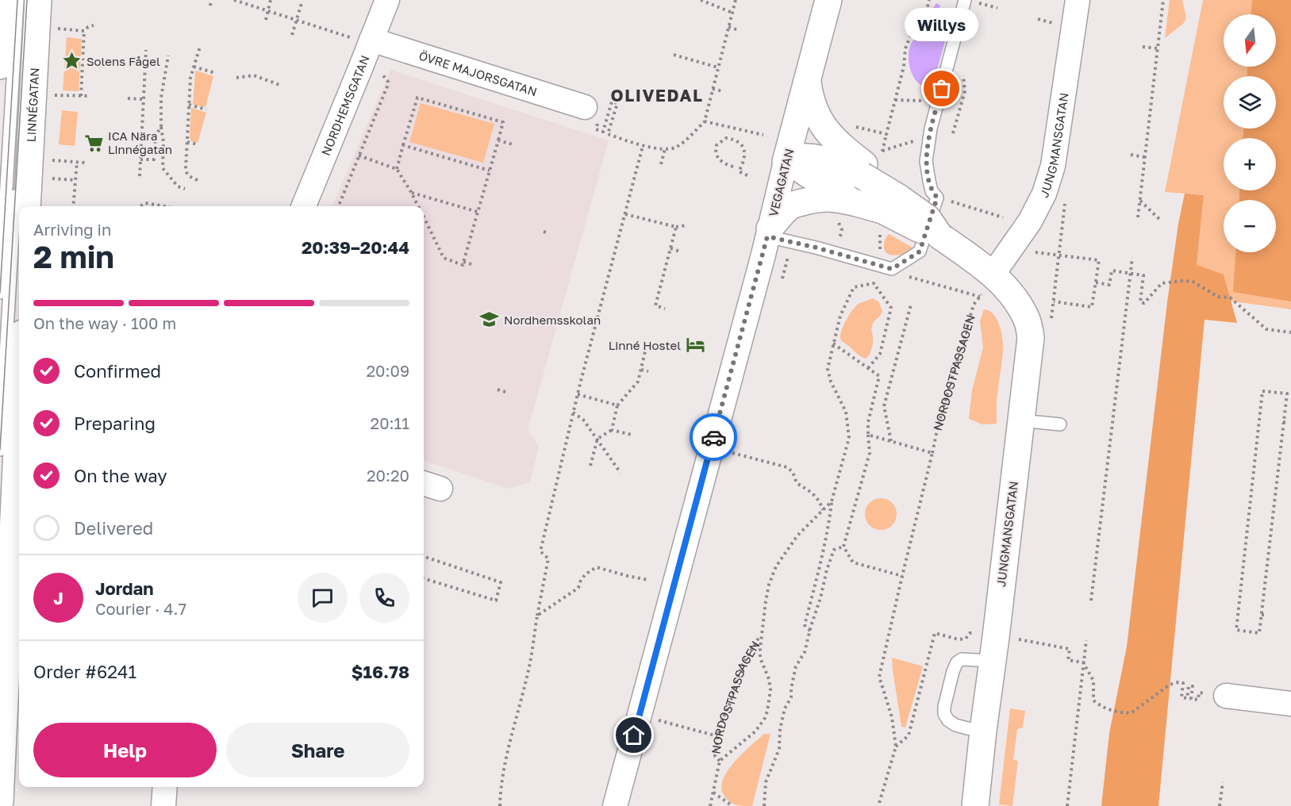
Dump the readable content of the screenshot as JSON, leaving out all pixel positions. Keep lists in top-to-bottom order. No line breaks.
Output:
{"streets":{"street":["ÖVRE MAJORSGATAN","LINNÉGATAN","NORDHEMSGATAN","JUNGMANSGATAN","VEGAGATAN"],"path":["NORDOSTPASSAGEN"]},"crossings":[["ÖVRE MAJORSGATAN","NORDHEMSGATAN"],["JUNGMANSGATAN","NORDOSTPASSAGEN"]],"districts":["OLIVEDAL"],"places":{"place":["Solens Fågel"],"other":["Willys"],"supermarket":["ICA Nära Linnégatan"],"school or university":["Nordhemsskolan"],"hotel":["Linné Hostel"]},"north":"bottom","page":{"bubble":"Willys","map_buttons":["+","−"],"heading":["2 min","Arriving in","20:39–20:44"],"panel":["Jordan","Courier · 4.7","Order #6241","$16.78"],"bar":"On the way · 100 m","list":[["Confirmed","20:09"],["Preparing","20:11"],["On the way","20:20"],"Delivered"],"round":"J","buttons":["Help","Share"]}}
